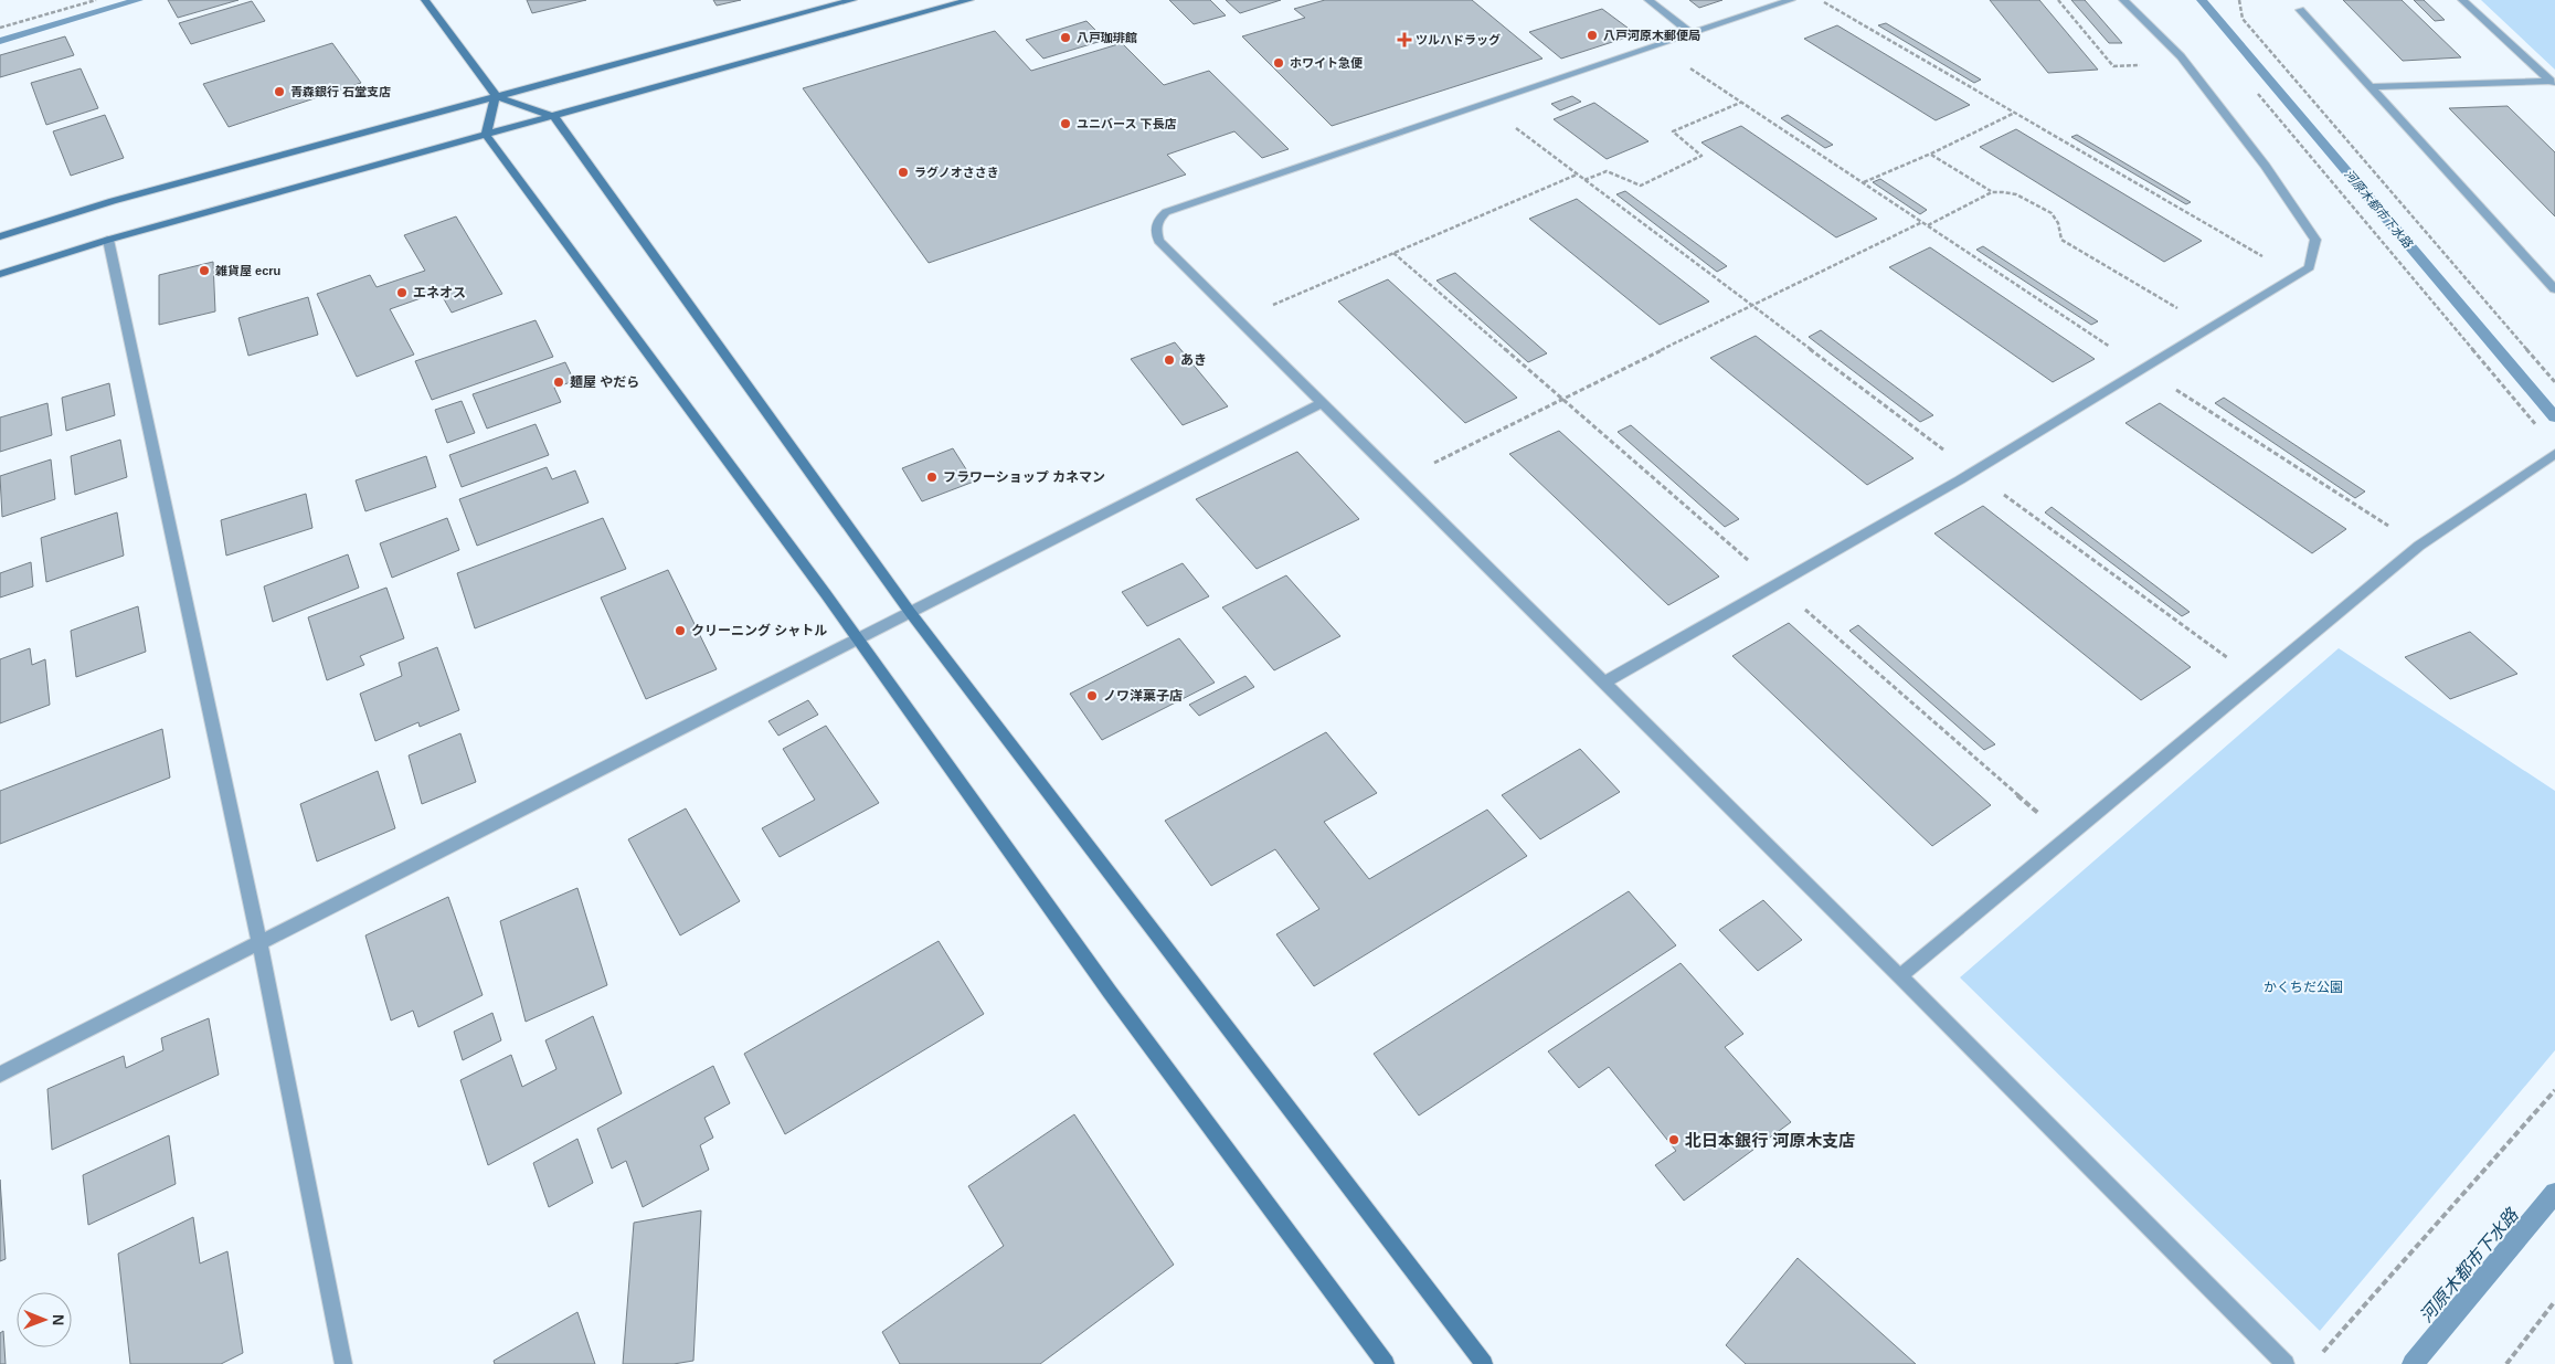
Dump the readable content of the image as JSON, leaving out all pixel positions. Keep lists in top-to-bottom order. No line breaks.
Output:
{"water":["河原木都市下水路"],"parks":["かくちだ公園"],"places":{"other":["八戸河原木郵便局","八戸珈琲館","ホワイト急便","青森銀行 石堂支店","ユニバース 下長店","ラグノオささき","雑貨屋 ecru","エネオス","あき","麺屋 やだら","フラワーショップ カネマン","クリーニング シャトル","ノワ洋菓子店","北日本銀行 河原木支店"],"health":["ツルハドラッグ"]},"north":"right"}
